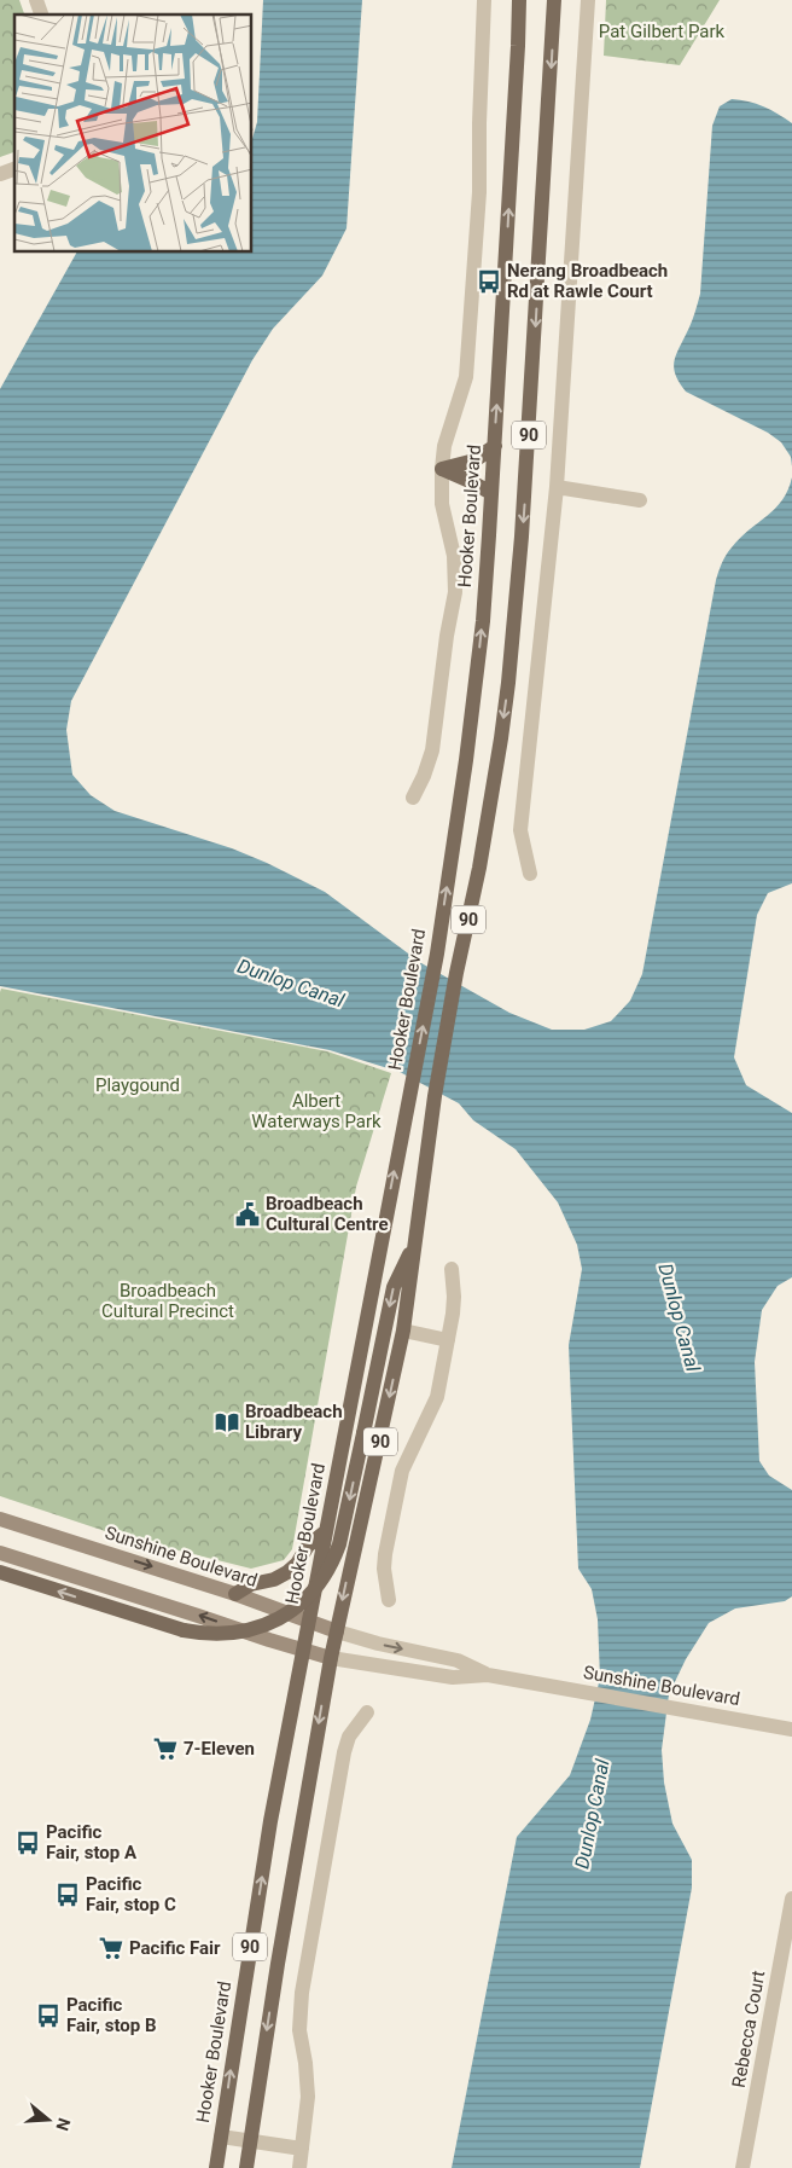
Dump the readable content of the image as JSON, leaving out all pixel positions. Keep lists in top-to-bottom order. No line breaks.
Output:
{"streets":{"main road":["90","Hooker Boulevard","Sunshine Boulevard"],"street":["Rebecca Court"]},"crossings":[["90","Hooker Boulevard"],["90","Sunshine Boulevard"],["Hooker Boulevard","Sunshine Boulevard"]],"water":["Dunlop Canal"],"parks":["Pat Gilbert Park","Playgound","Albert Waterways Park","Broadbeach Cultural Precinct"],"places":{"bus stop":["Nerang Broadbeach Rd at Rawle Court","Pacific Fair, stop A","Pacific Fair, stop C","Pacific Fair, stop B"],"public building":["Broadbeach Cultural Centre"],"library":["Broadbeach Library"],"supermarket":["7-Eleven","Pacific Fair"]},"north":"right"}
